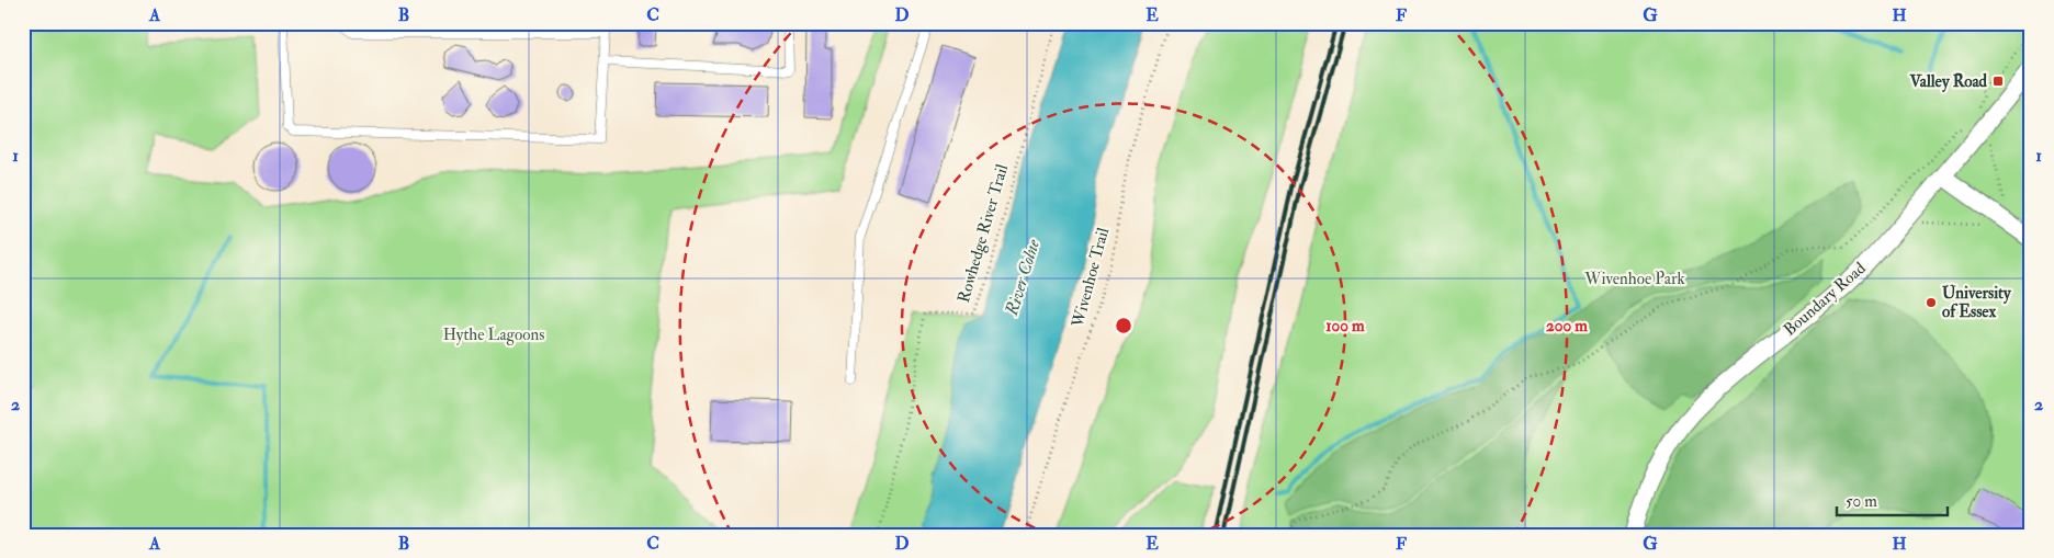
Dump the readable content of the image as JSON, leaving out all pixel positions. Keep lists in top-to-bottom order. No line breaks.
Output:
{"streets":{"street":["Boundary Road"],"path":["Rowhedge River Trail","Wivenhoe Trail"]},"water":["River Colne"],"parks":["Wivenhoe Park","Hythe Lagoons"],"places":{"transit":["Valley Road"],"other":["University of Essex"]},"scale_bar":"50 m","grid":{"columns":["A","B","C","D","E","F","G","H"],"rows":["1","2"]},"rings":["100 m","200 m"]}
